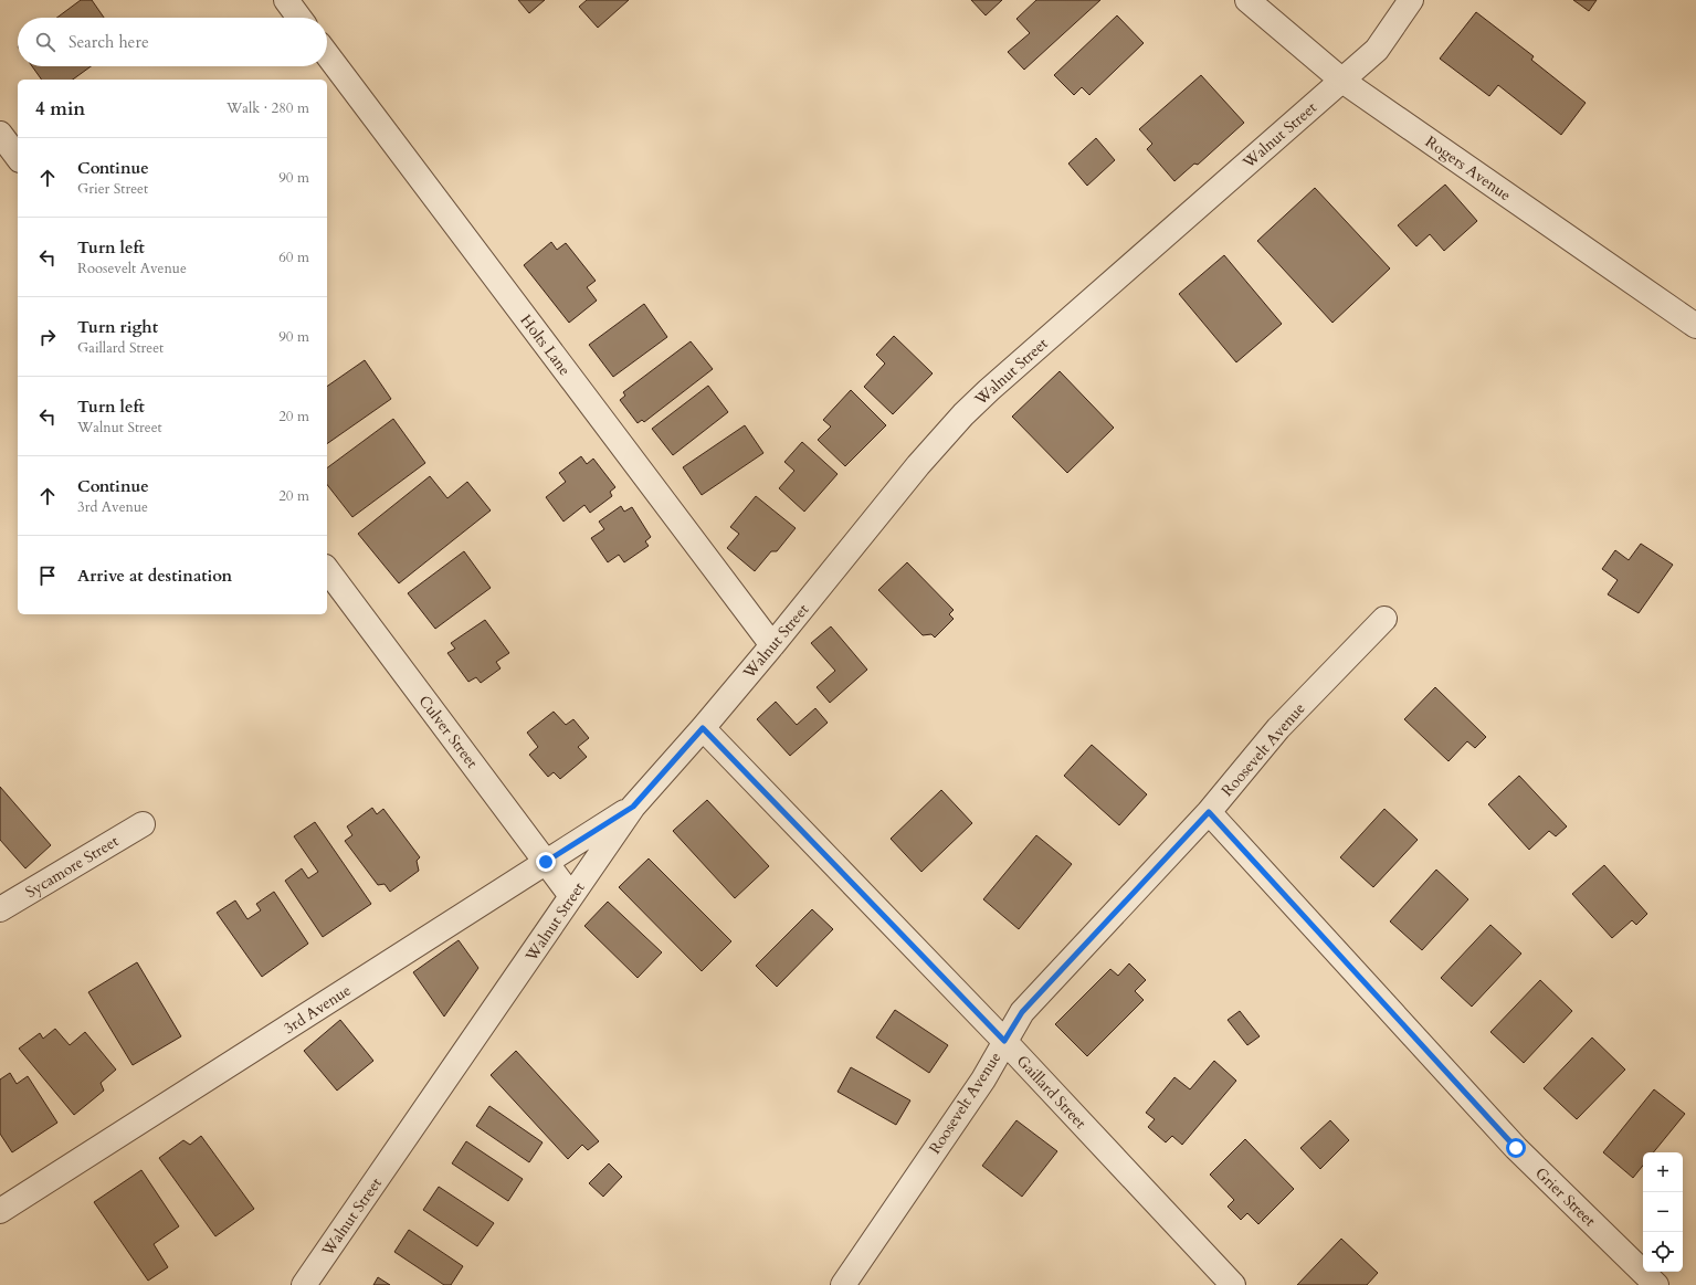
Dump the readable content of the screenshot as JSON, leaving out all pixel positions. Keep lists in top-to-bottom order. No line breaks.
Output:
{"streets":{"street":["Walnut Street","Rogers Avenue","Holts Lane","Culver Street","Roosevelt Avenue","Sycamore Street","3rd Avenue","Gaillard Street","Grier Street"]},"crossings":[["Walnut Street","Rogers Avenue"],["Walnut Street","Holts Lane"],["Walnut Street","Culver Street"],["Walnut Street","3rd Avenue"],["Walnut Street","Gaillard Street"],["Culver Street","3rd Avenue"],["Roosevelt Avenue","Gaillard Street"],["Roosevelt Avenue","Grier Street"]],"page":{"search":"Search here","heading":["4 min","Walk · 280 m"],"list":[["Continue","Grier Street","90 m"],["Turn left","Roosevelt Avenue","60 m"],["Turn right","Gaillard Street","90 m"],["Turn left","Walnut Street","20 m"],["Continue","3rd Avenue","20 m"],"Arrive at destination"],"map_buttons":["+","−"]}}
